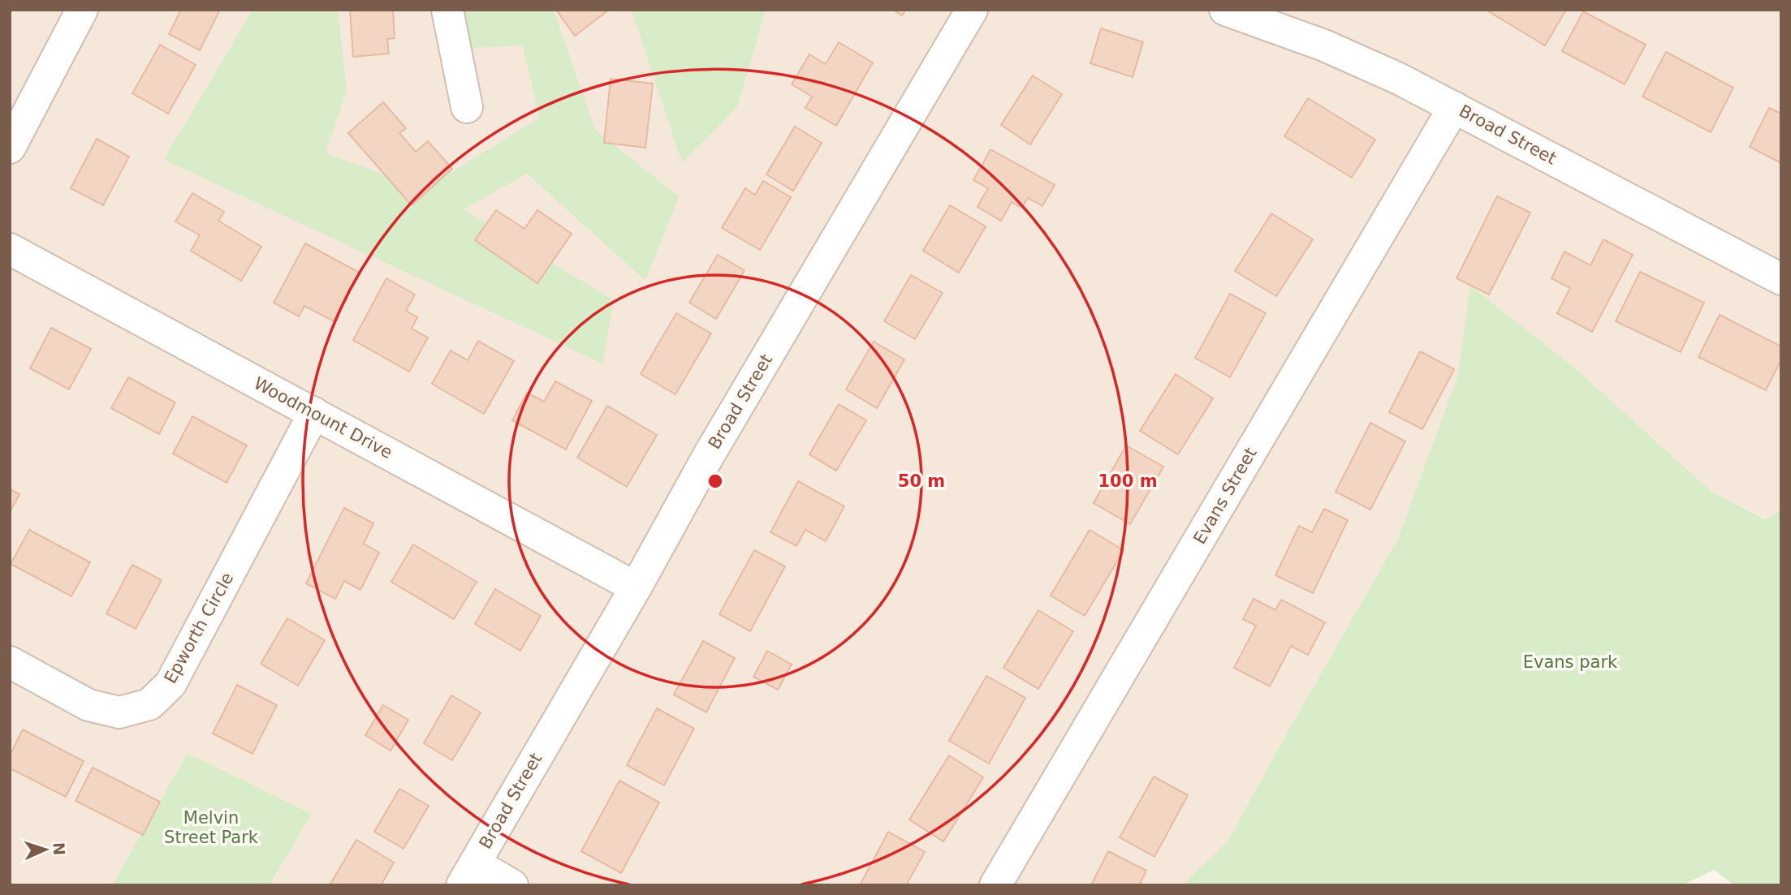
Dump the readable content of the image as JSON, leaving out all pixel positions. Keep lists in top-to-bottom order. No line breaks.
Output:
{"streets":{"street":["Broad Street","Woodmount Drive","Evans Street","Epworth Circle"]},"crossings":[["Broad Street","Woodmount Drive"],["Broad Street","Evans Street"],["Woodmount Drive","Epworth Circle"]],"parks":["Evans park","Melvin Street Park"],"north":"right","rings":["50 m","100 m"]}
